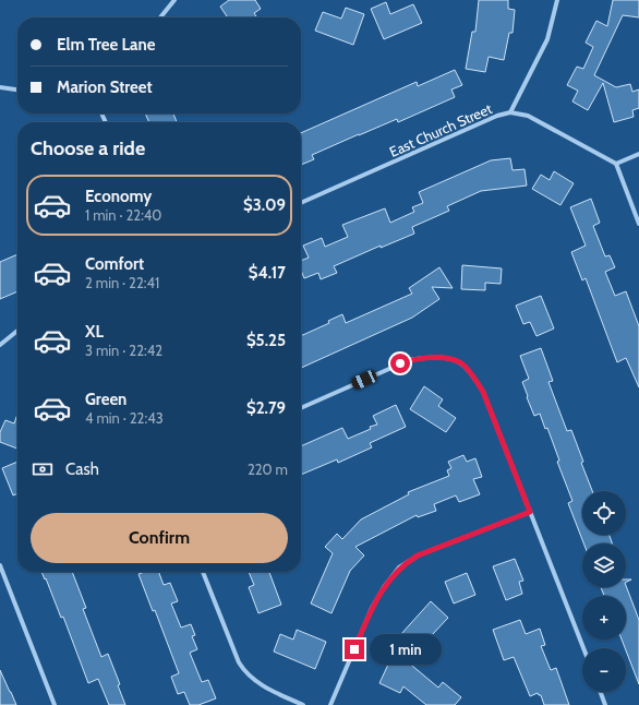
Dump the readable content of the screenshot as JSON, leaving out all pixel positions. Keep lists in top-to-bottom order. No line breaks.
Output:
{"streets":{"street":["East Church Street"]},"page":{"banner":["Elm Tree Lane","Marion Street"],"heading":"Choose a ride","list":[{"name":"Economy","note":"1 min · 22:40","value":"$3.09"},{"name":"Comfort","note":"2 min · 22:41","value":"$4.17"},{"name":"XL","note":"3 min · 22:42","value":"$5.25"},{"name":"Green","note":"4 min · 22:43","value":"$2.79"}],"pay":["Cash","220 m"],"map_buttons":["+","−"],"buttons":"Confirm","bubble":"1 min"}}
